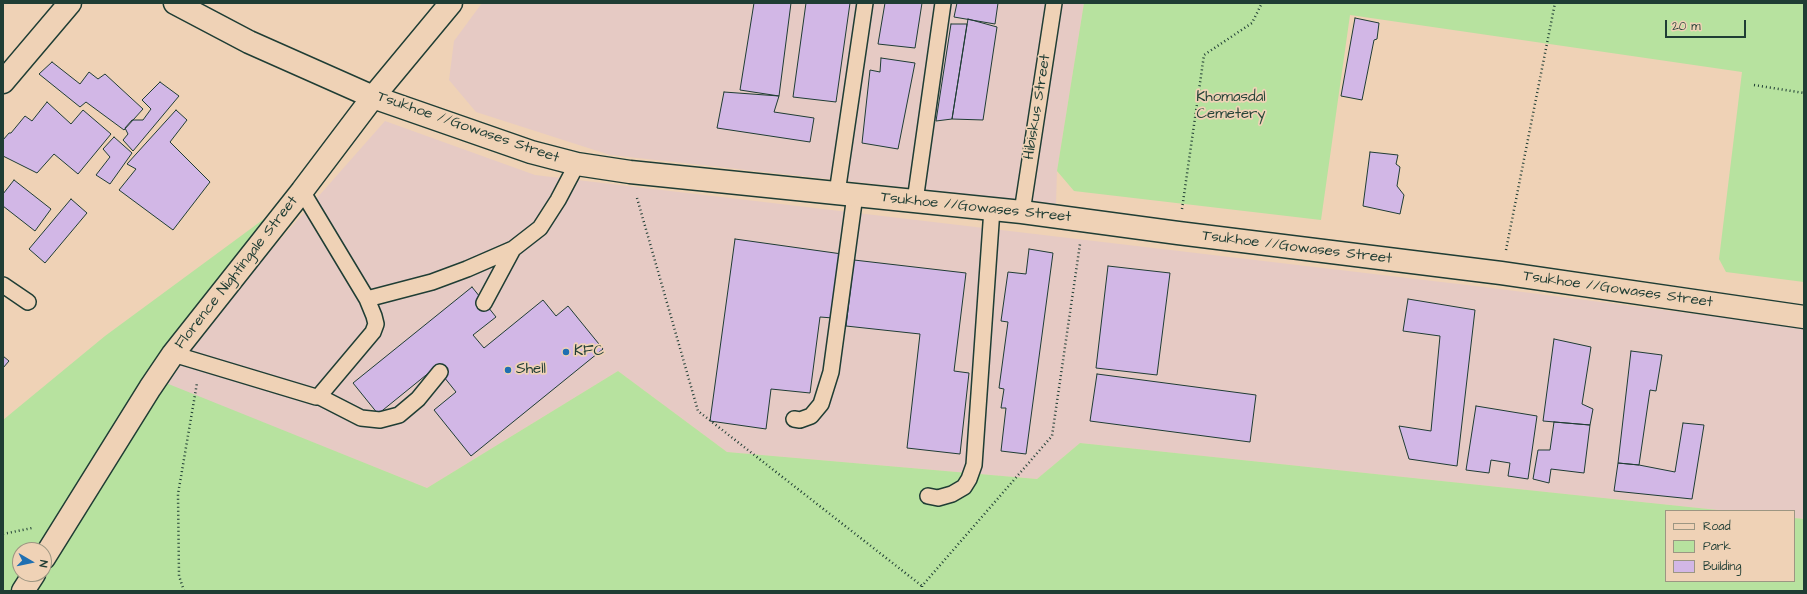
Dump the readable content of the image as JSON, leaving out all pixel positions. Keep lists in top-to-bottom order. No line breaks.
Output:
{"streets":{"street":["Tsukhoe //Gowases Street","Florence Nightingale Street"],"lane":["Hibiskus Street"]},"crossings":[["Hibiskus Street","Tsukhoe //Gowases Street"],["Tsukhoe //Gowases Street","Florence Nightingale Street"]],"parks":["Khomasdal Cemetery"],"places":["KFC","Shell"],"legend":["Road","Park","Building"],"scale_bar":"20 m","north":"right"}
